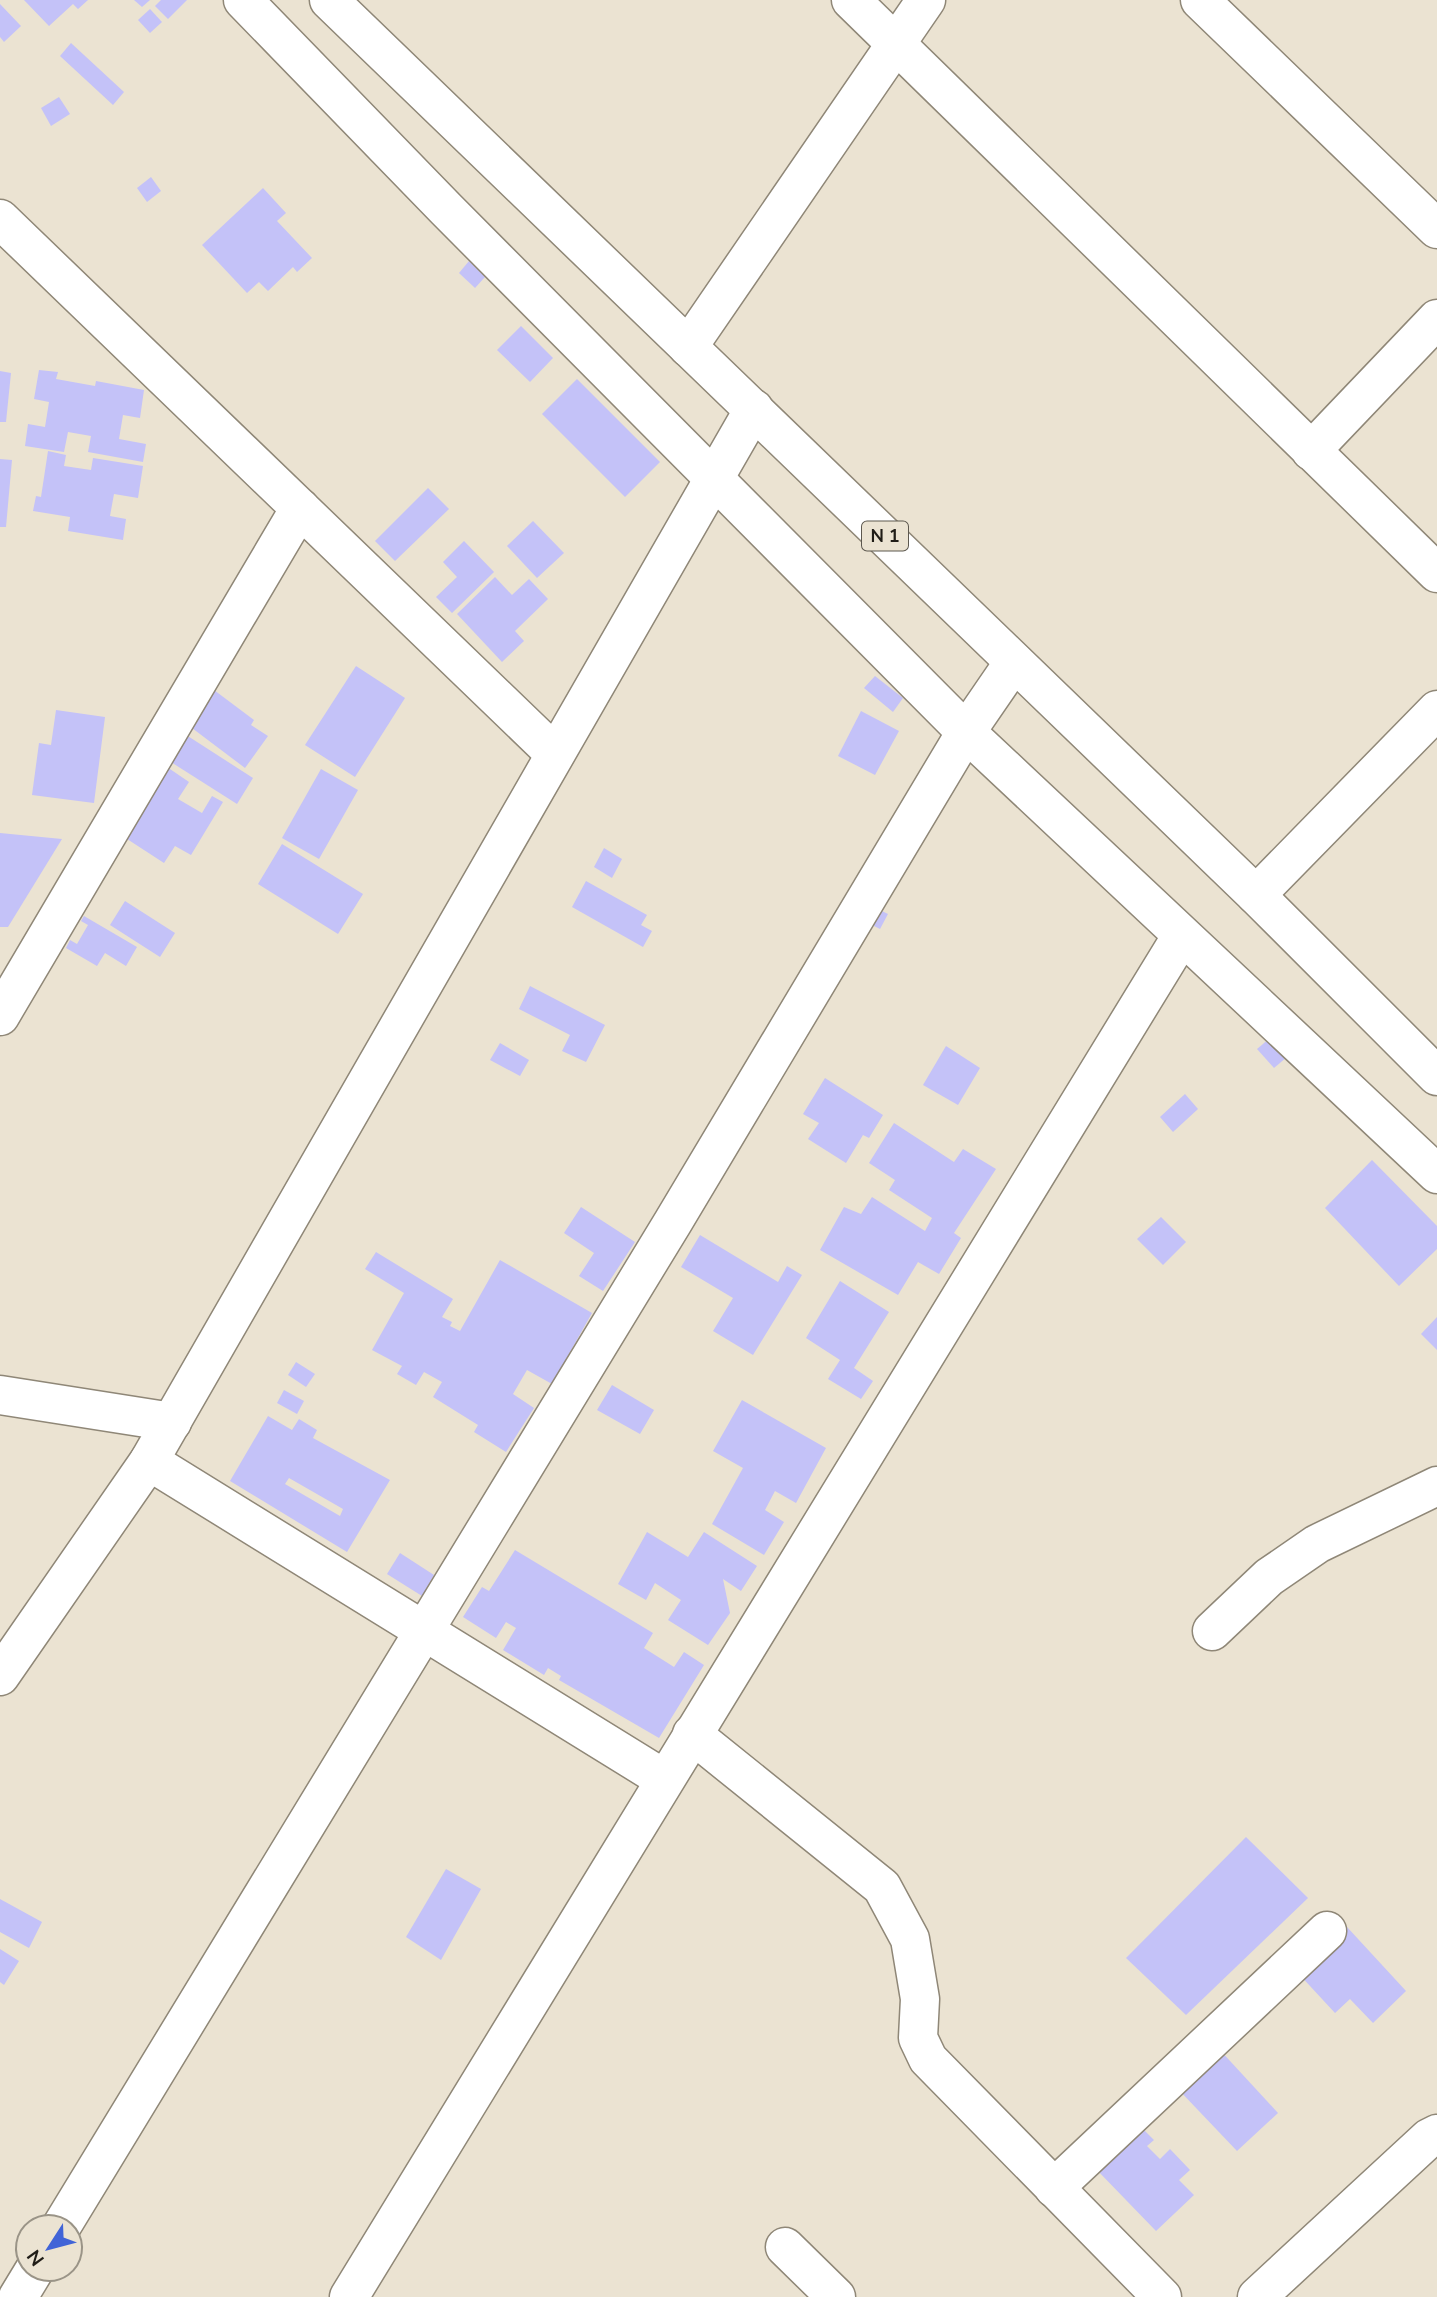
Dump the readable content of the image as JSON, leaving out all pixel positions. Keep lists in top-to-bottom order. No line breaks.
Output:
{"streets":{"main road":["N 1"]},"north":"bottom left"}
